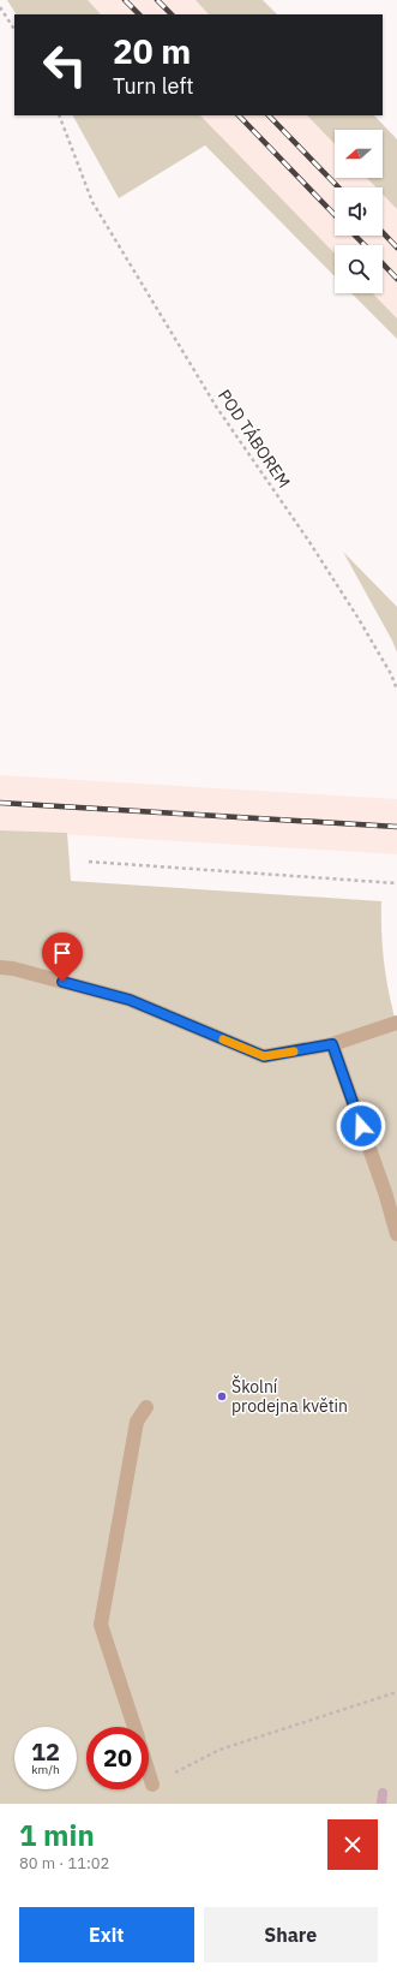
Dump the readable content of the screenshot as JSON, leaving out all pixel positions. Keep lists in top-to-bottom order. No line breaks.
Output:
{"streets":{"path":["POD TÁBOREM"]},"places":["Školní prodejna květin"],"north":"left","page":{"turn":["20 m","Turn left"],"speed":"12 km/h","limit":"20","heading":["1 min","80 m · 11:02"],"buttons":["Exit","Share"]}}
